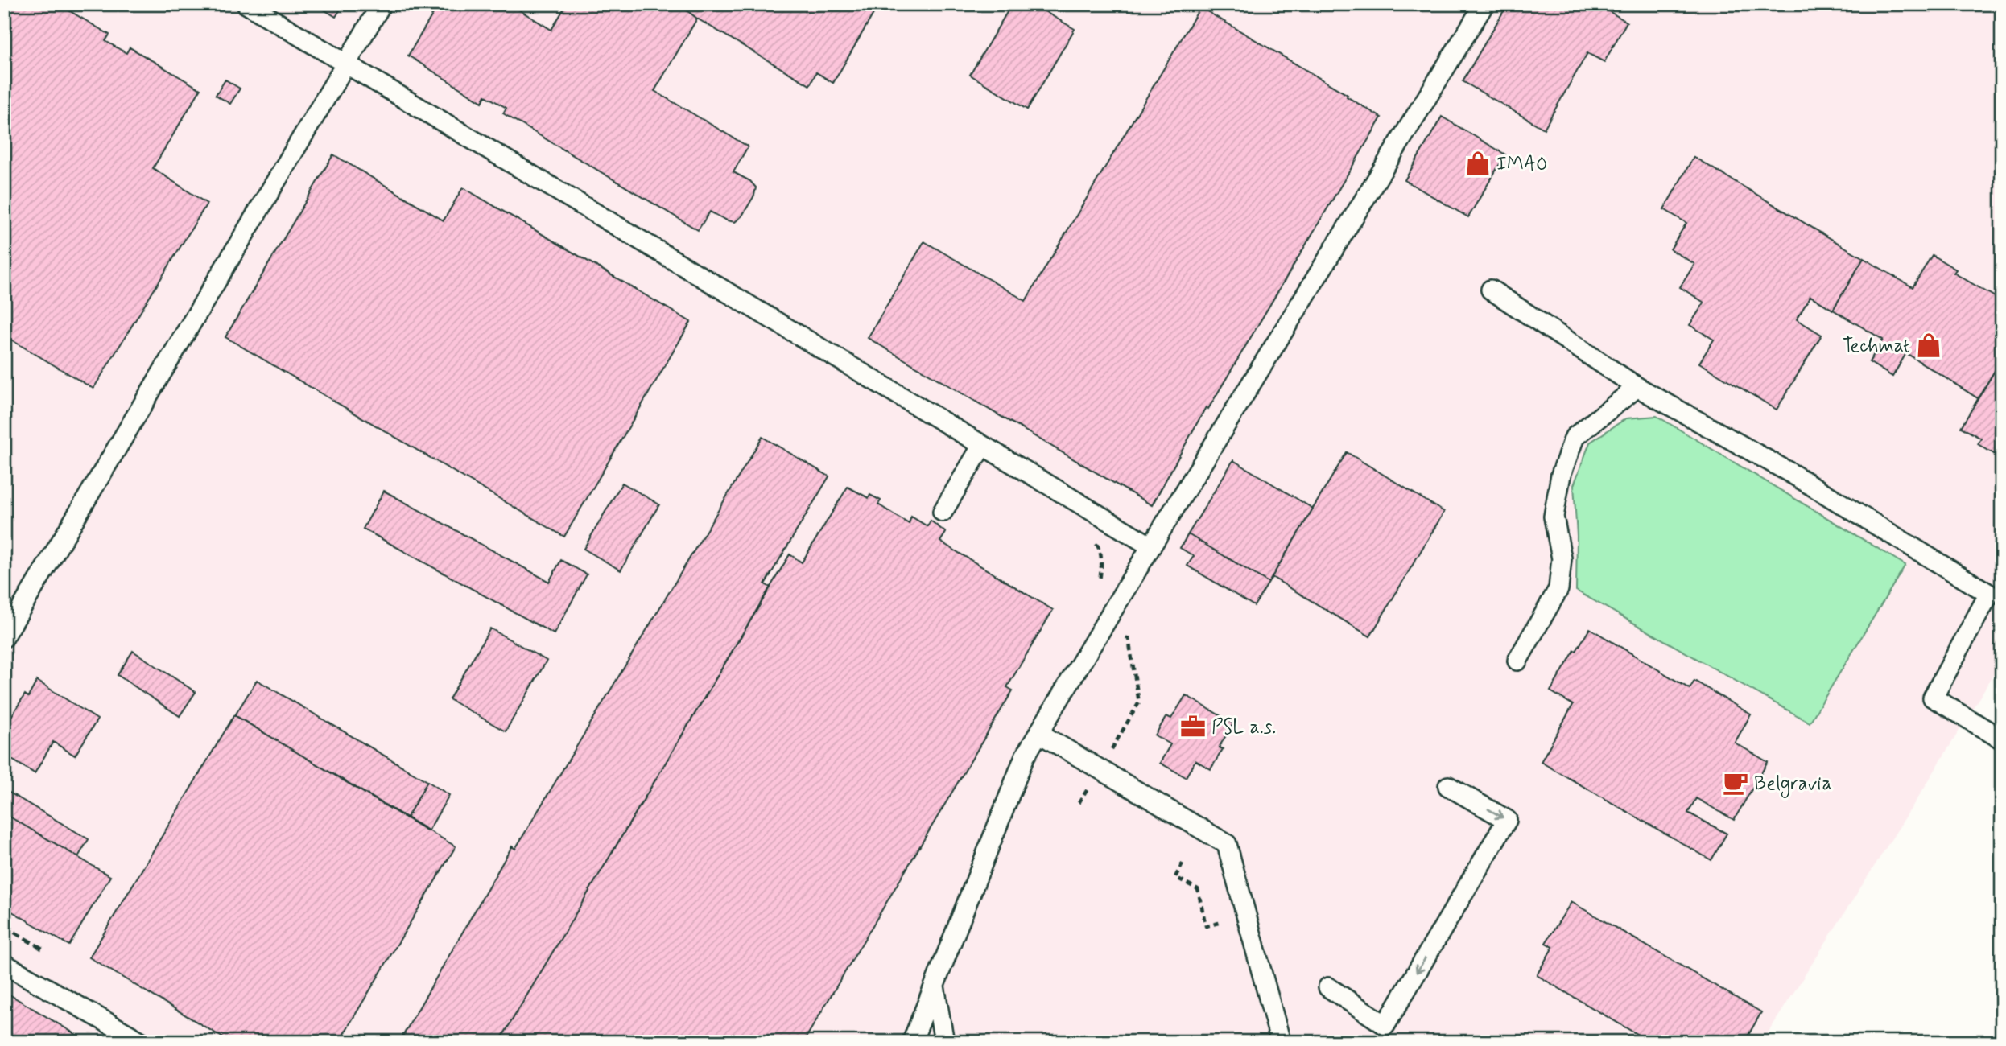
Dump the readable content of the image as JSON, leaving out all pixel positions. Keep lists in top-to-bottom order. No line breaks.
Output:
{"places":{"shop":["IMAO","Techmat"],"office":["PSL a.s."],"cafe":["Belgravia"]}}
